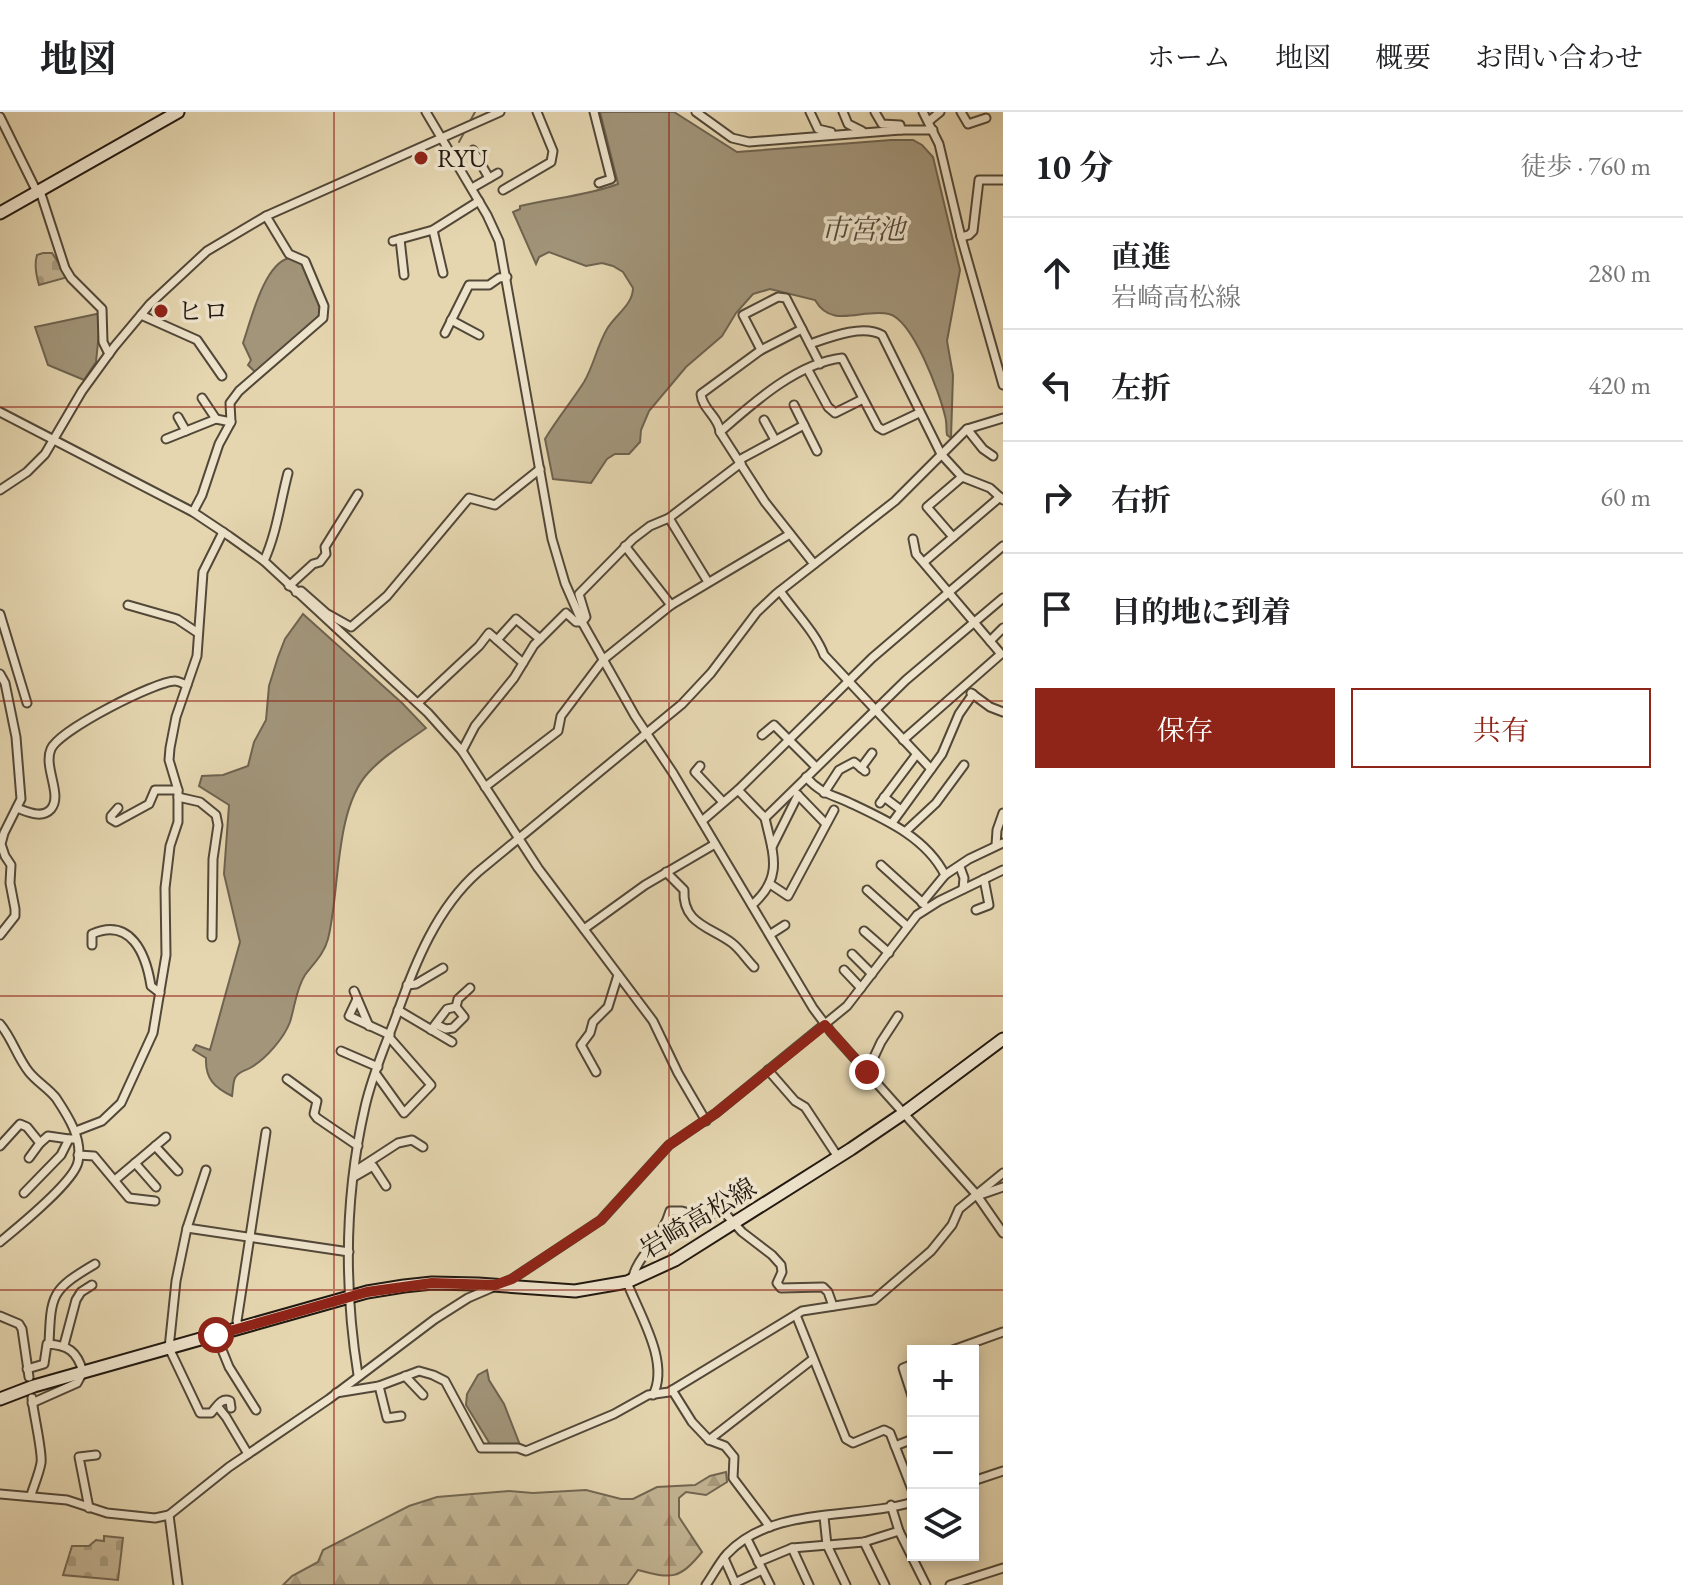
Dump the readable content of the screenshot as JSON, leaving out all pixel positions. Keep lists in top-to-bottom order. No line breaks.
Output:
{"streets":{"main road":["岩崎高松線"]},"water":["市宮池"],"places":["RYU","ヒロ"],"page":{"header":"地図","nav":["ホーム","地図","概要","お問い合わせ"],"heading":["10 分","徒歩 · 760 m"],"list":[["直進","岩崎高松線","280 m"],["左折","420 m"],["右折","60 m"],"目的地に到着"],"buttons":["保存","共有"],"map_buttons":["+","−"]}}
